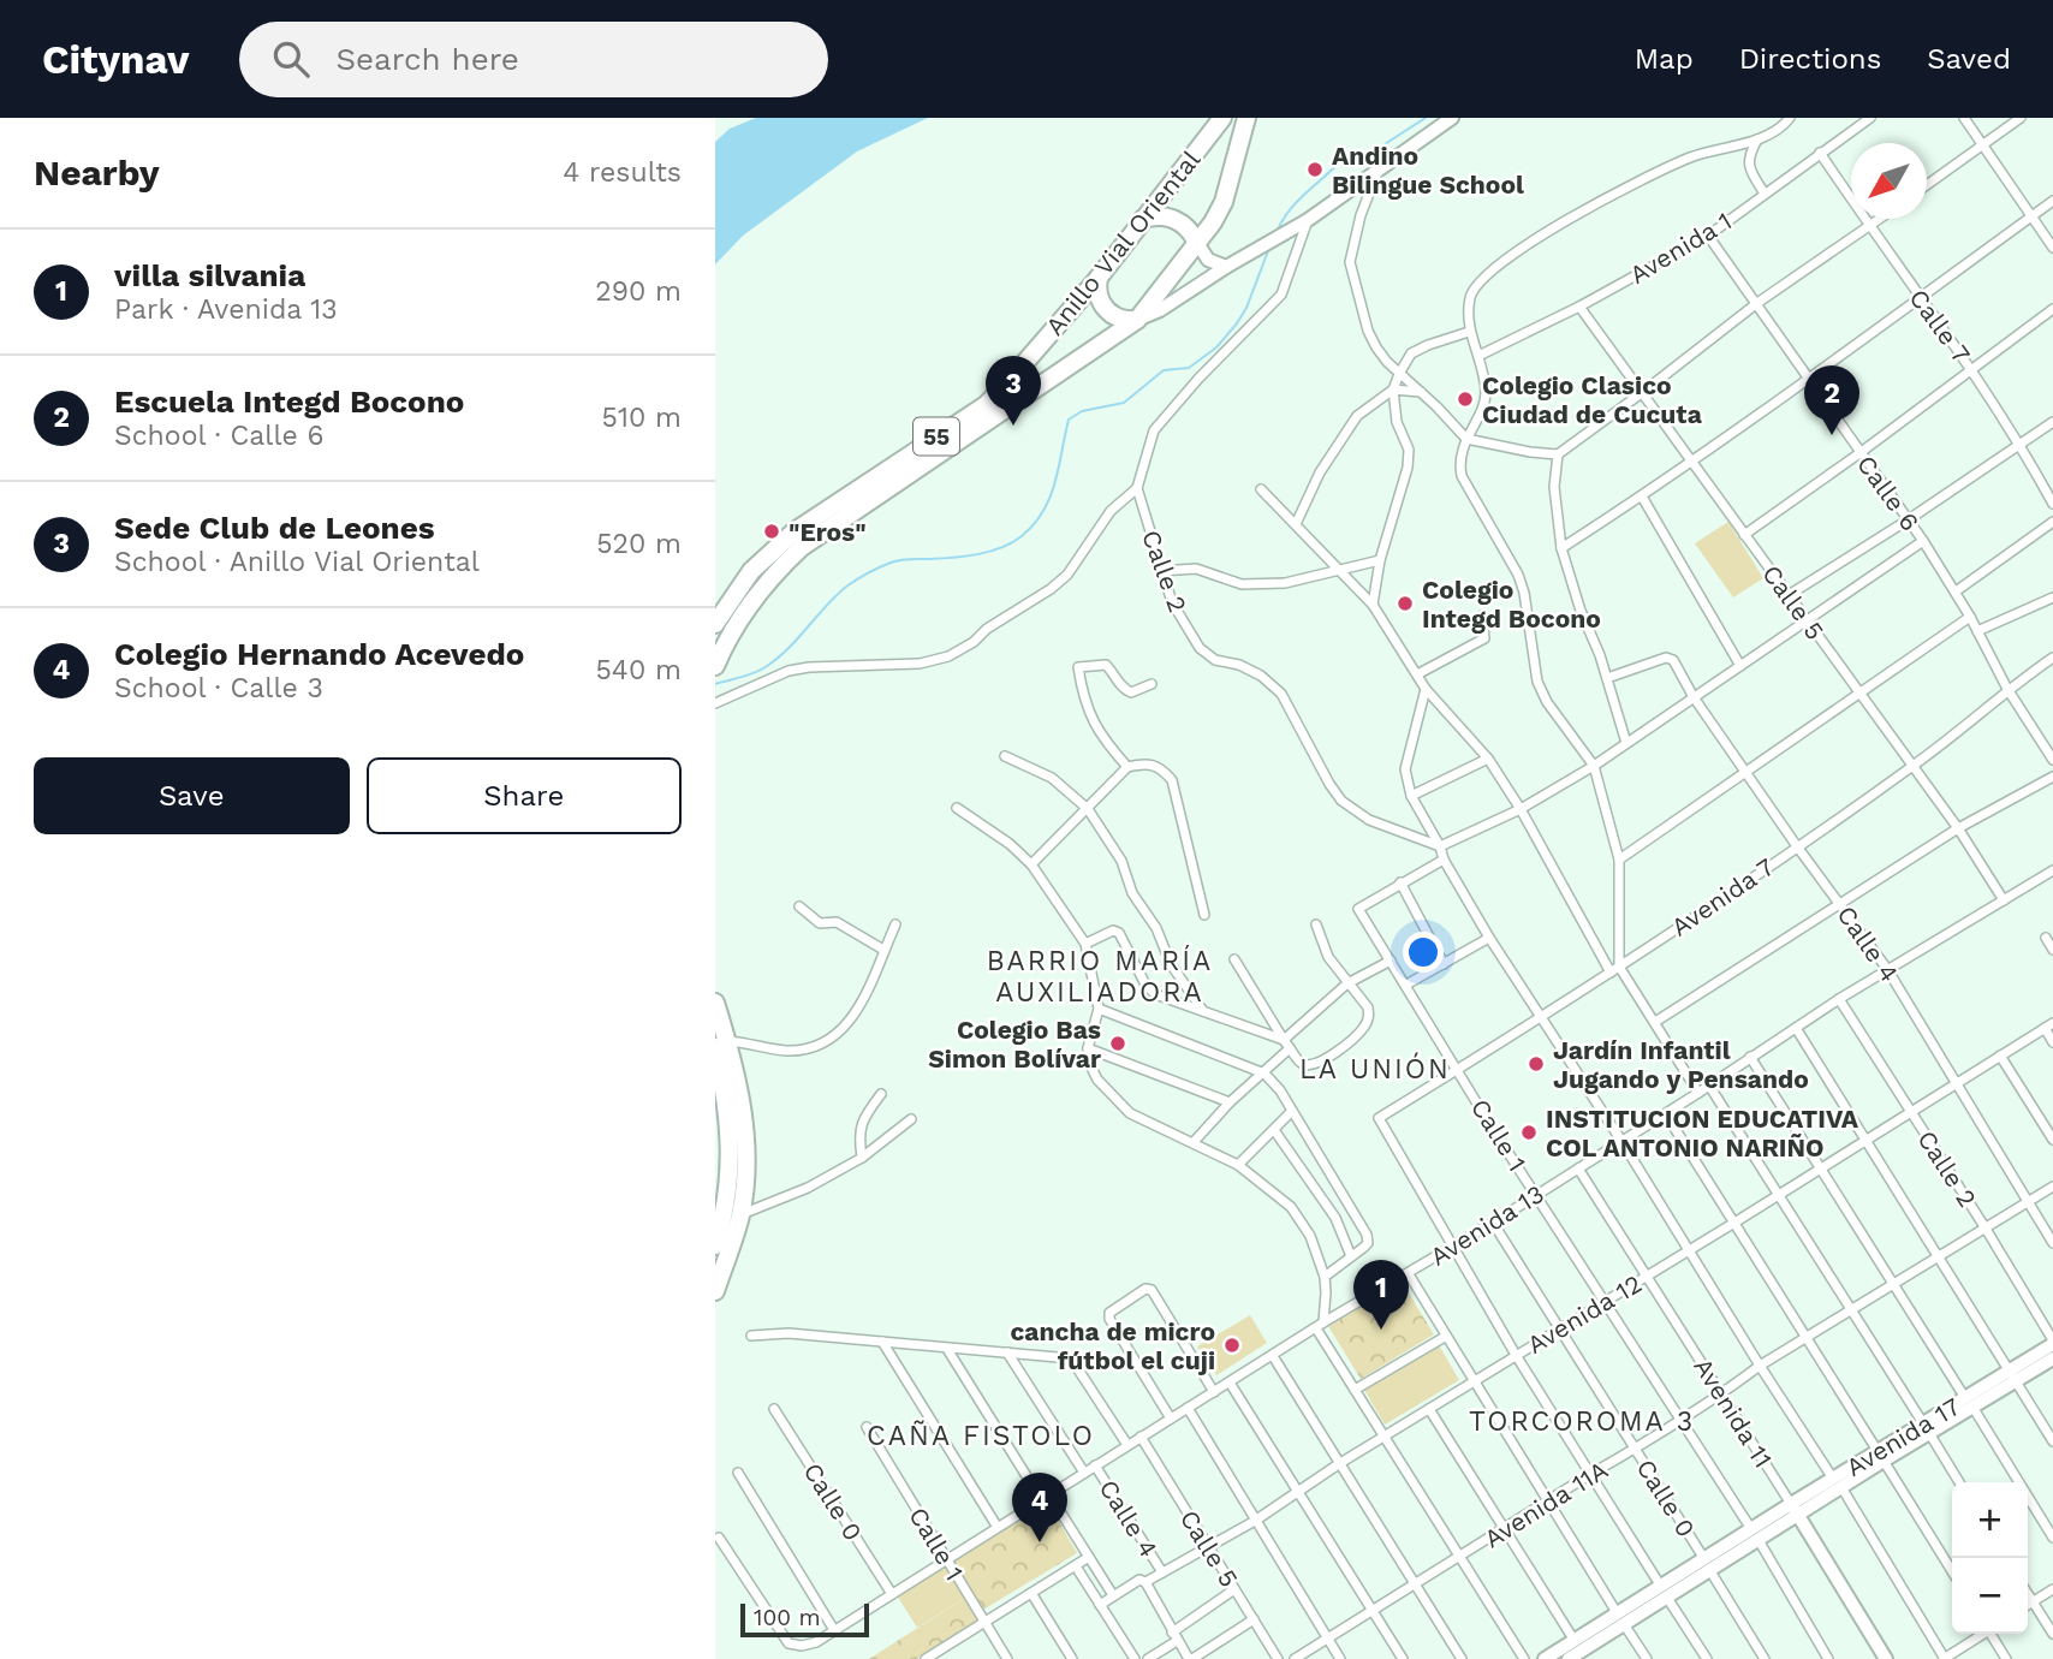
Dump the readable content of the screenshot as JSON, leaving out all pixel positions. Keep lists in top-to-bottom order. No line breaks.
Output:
{"streets":{"highway":["Anillo Vial Oriental","55"],"street":["Avenida 1","Calle 7","Calle 6","Calle 2","Calle 5","Avenida 7","Calle 4","Calle 1","Avenida 13","Avenida 12","Avenida 11","Avenida 17","Calle 0","Avenida 11A"]},"crossings":[["Avenida 1","Calle 7"],["Avenida 1","Calle 6"],["Avenida 1","Calle 5"],["Calle 6","Avenida 7"],["Calle 2","Avenida 13"],["Calle 2","Avenida 12"],["Calle 2","Avenida 17"],["Calle 2","Avenida 11A"],["Calle 5","Avenida 7"],["Calle 5","Avenida 13"],["Calle 5","Avenida 12"],["Avenida 7","Calle 4"],["Avenida 7","Calle 1"],["Avenida 7","Avenida 13"],["Calle 4","Avenida 13"],["Calle 4","Avenida 12"],["Calle 4","Avenida 11A"],["Calle 1","Avenida 13"],["Calle 1","Avenida 12"],["Calle 1","Avenida 17"],["Calle 1","Avenida 11A"],["Avenida 13","Avenida 11"],["Avenida 13","Calle 0"],["Avenida 12","Avenida 11"],["Avenida 12","Calle 0"],["Avenida 11","Avenida 17"],["Avenida 11","Avenida 11A"],["Calle 0","Avenida 11A"]],"districts":["BARRIO MARÍA AUXILIADORA","LA UNIÓN","TORCOROMA 3","CAÑA FISTOLO"],"places":["Andino Bilingue School","Colegio Clasico Ciudad de Cucuta","\"Eros\"","Colegio Integd Bocono","Colegio Bas Simon Bolívar","Jardín Infantil Jugando y Pensando","INSTITUCION EDUCATIVA COL ANTONIO NARIÑO","cancha de micro fútbol el cuji"],"scale_bar":"100 m","north":"bottom left","page":{"header":"Citynav","search":"Search here","nav":["Map","Directions","Saved"],"heading":["Nearby","4 results"],"list":[{"mark":"1","name":"villa silvania","note":"Park · Avenida 13","value":"290 m"},{"mark":"2","name":"Escuela Integd Bocono","note":"School · Calle 6","value":"510 m"},{"mark":"3","name":"Sede Club de Leones","note":"School · Anillo Vial Oriental","value":"520 m"},{"mark":"4","name":"Colegio Hernando Acevedo","note":"School · Calle 3","value":"540 m"}],"pins":["3","2","1","4"],"buttons":["Save","Share"],"map_buttons":["+","−"],"scale":"100 m"}}
